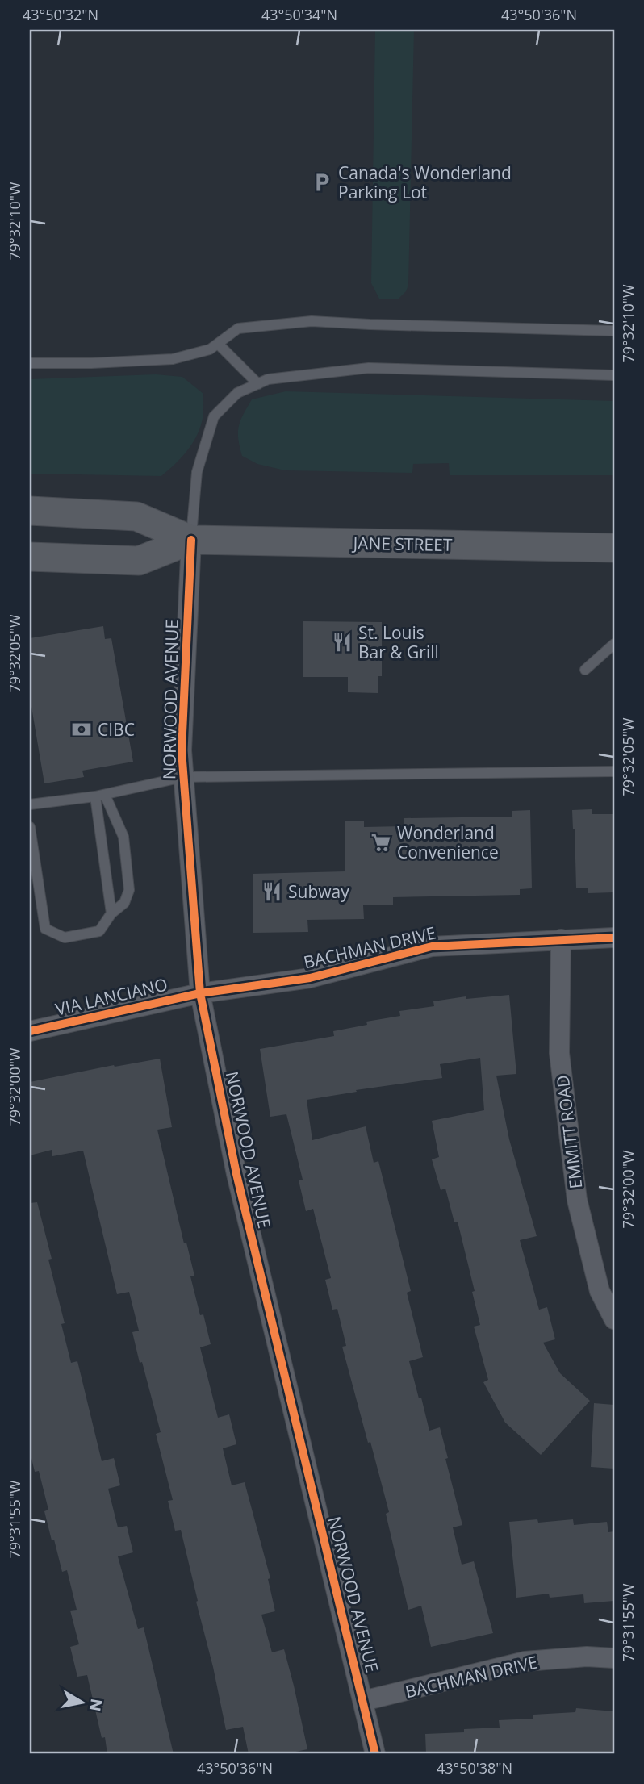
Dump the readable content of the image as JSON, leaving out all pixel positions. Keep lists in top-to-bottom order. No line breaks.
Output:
{"streets":{"main road":["JANE STREET"],"street":["NORWOOD AVENUE","BACHMAN DRIVE","VIA LANCIANO","EMMITT ROAD"]},"crossings":[["JANE STREET","NORWOOD AVENUE"],["NORWOOD AVENUE","BACHMAN DRIVE"],["NORWOOD AVENUE","VIA LANCIANO"],["BACHMAN DRIVE","VIA LANCIANO"],["BACHMAN DRIVE","EMMITT ROAD"]],"places":{"parking":["Canada's Wonderland Parking Lot"],"restaurant":["St. Louis Bar & Grill","Subway"],"bank":["CIBC"],"supermarket":["Wonderland Convenience"]},"north":"right","coordinates":["43°50'32\"N","43°50'34\"N","43°50'36\"N","79°32'10\"W","79°32'05\"W","79°32'00\"W","79°31'55\"W","43°50'38\"N"]}
